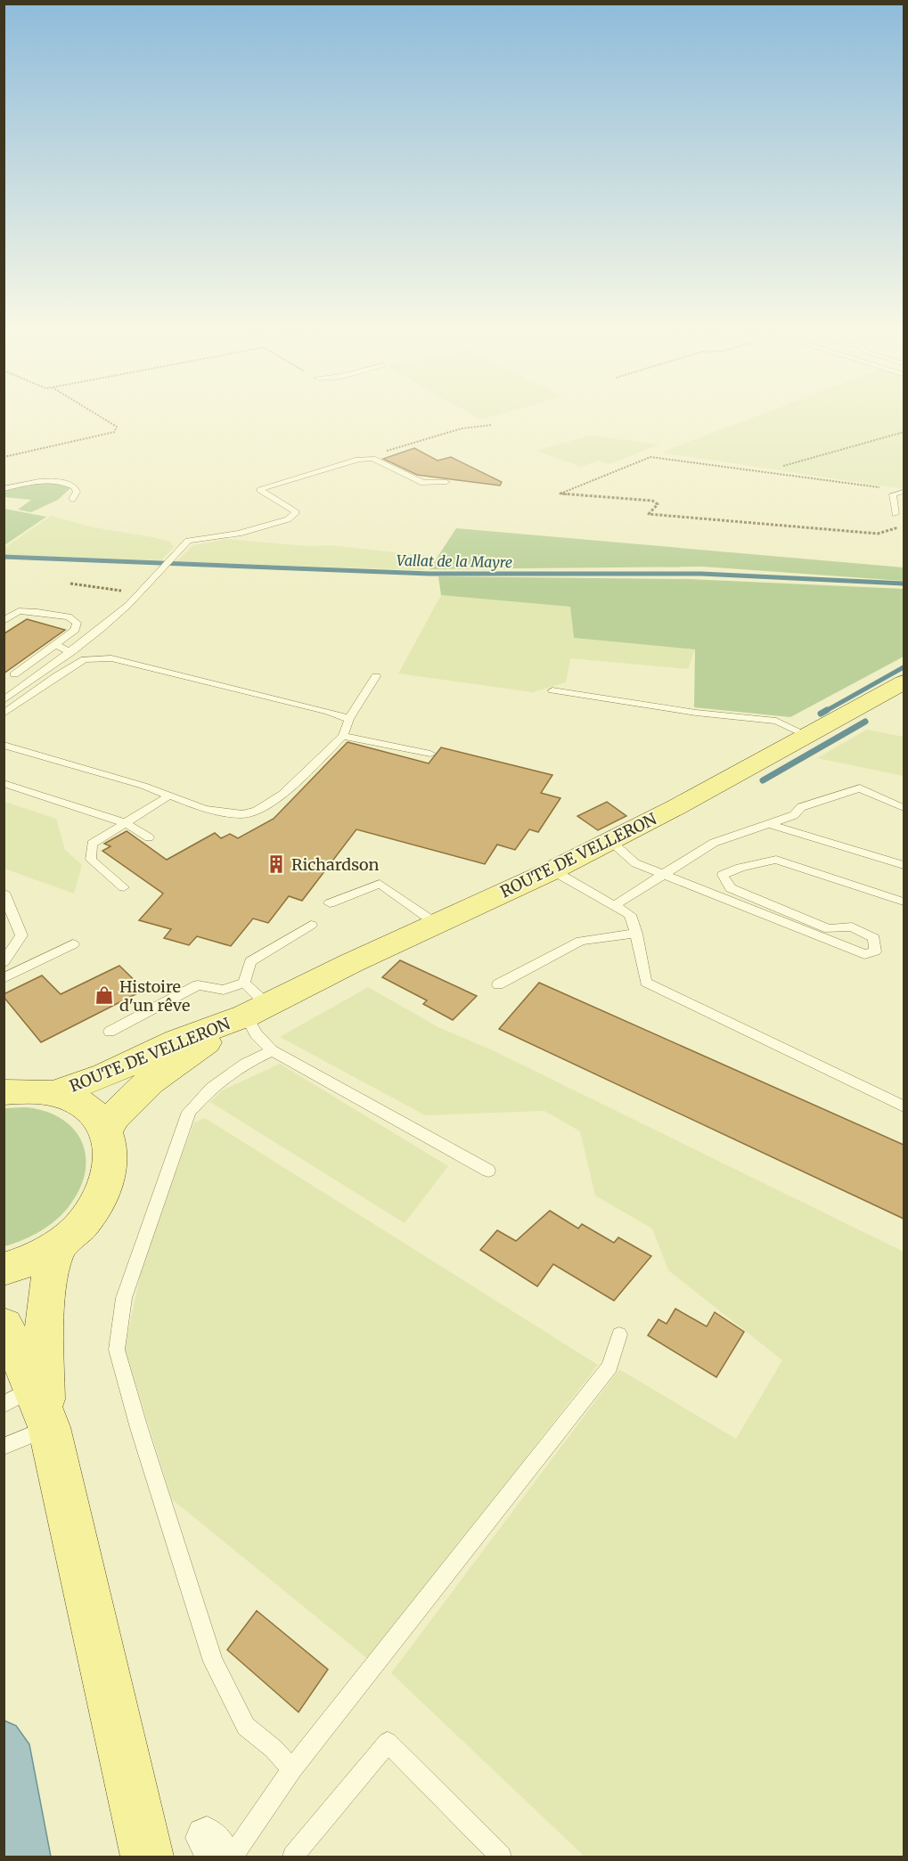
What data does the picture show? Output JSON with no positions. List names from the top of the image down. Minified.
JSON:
{"streets":{"main road":["ROUTE DE VELLERON"]},"water":["Vallat de la Mayre"],"places":{"building":["Richardson"],"shop":["Histoire d'un rêve"]}}
